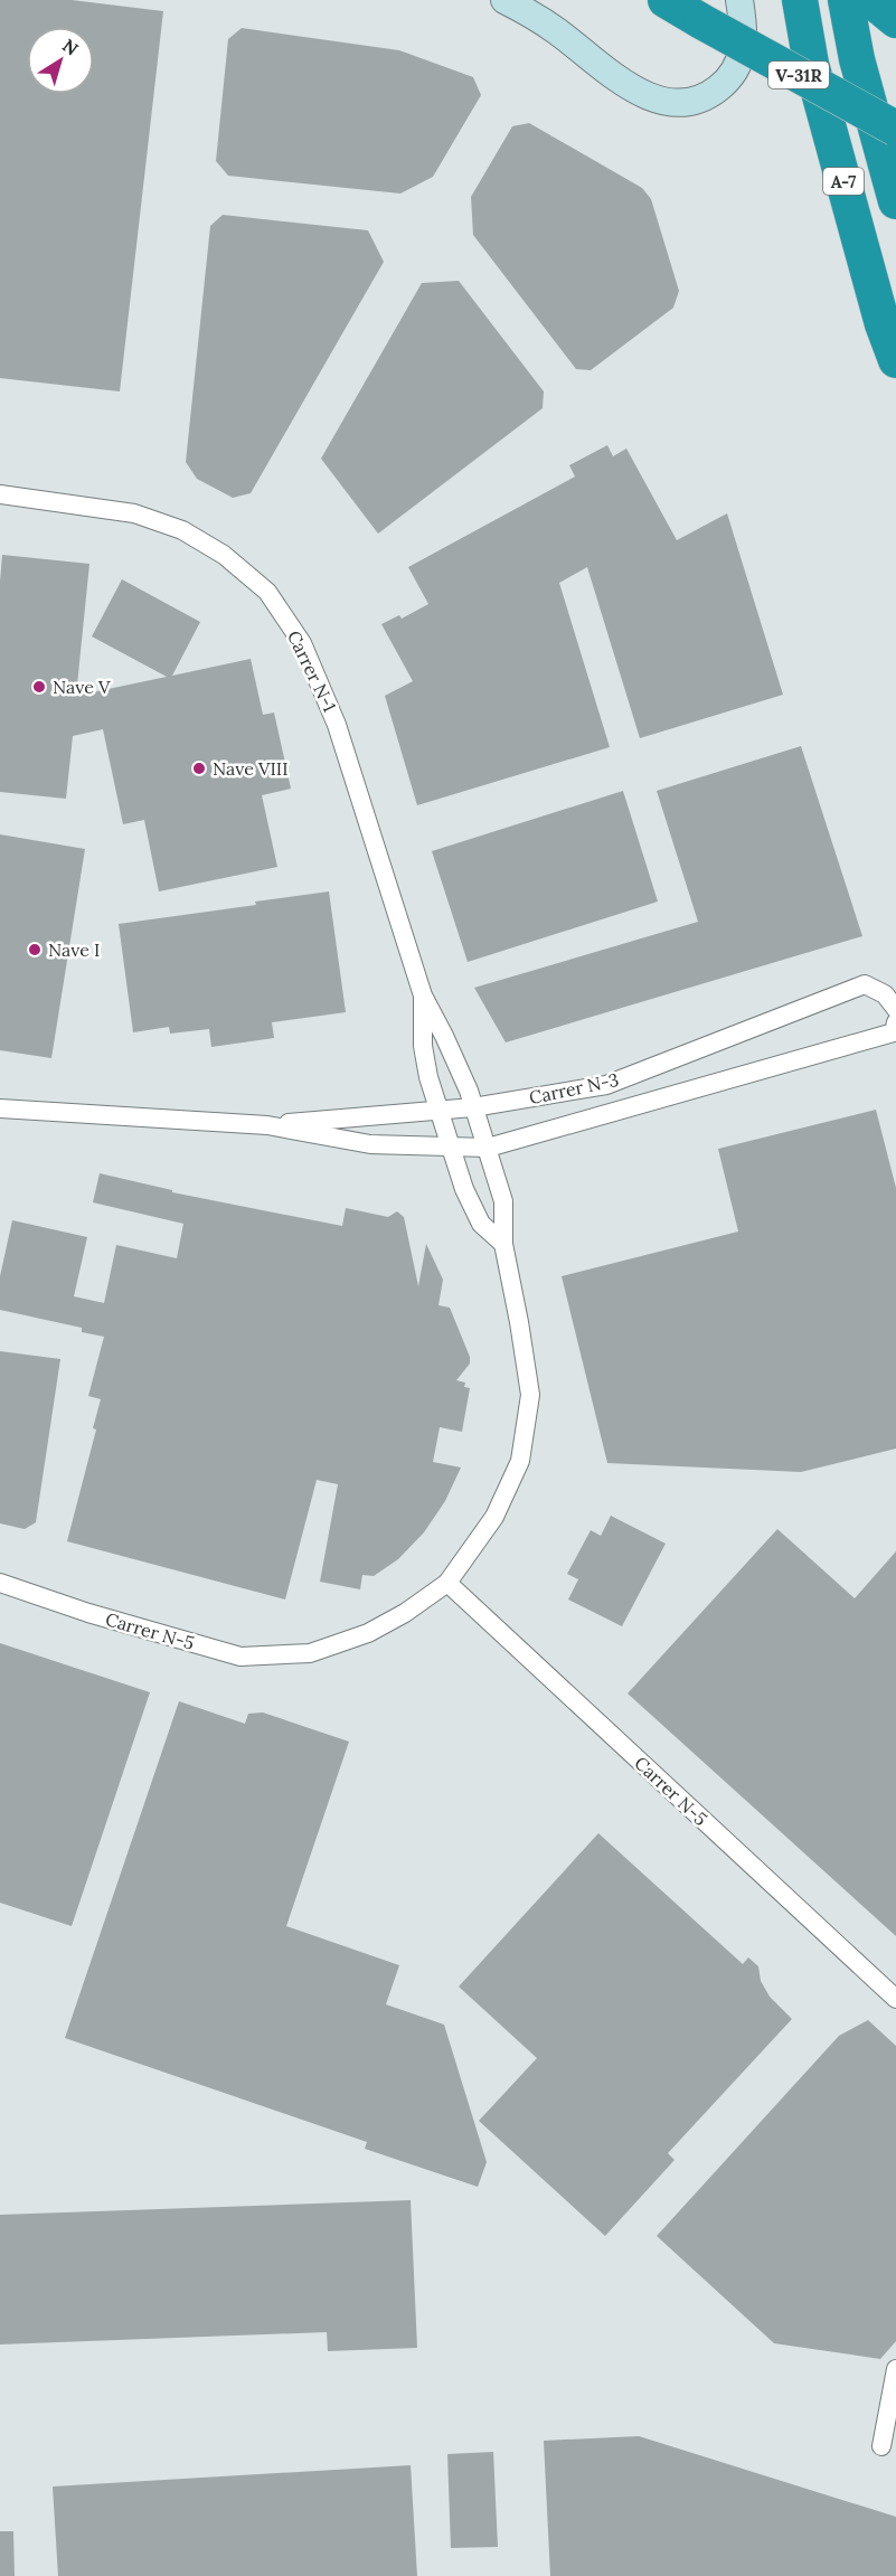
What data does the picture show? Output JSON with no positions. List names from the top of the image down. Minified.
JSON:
{"streets":{"highway":["V-31R","A-7"],"street":["Carrer N-1","Carrer N-3","Carrer N-5"]},"crossings":[["Carrer N-1","Carrer N-3"],["Carrer N-1","Carrer N-5"]],"places":["Nave V","Nave VIII","Nave I"],"north":"top right"}
